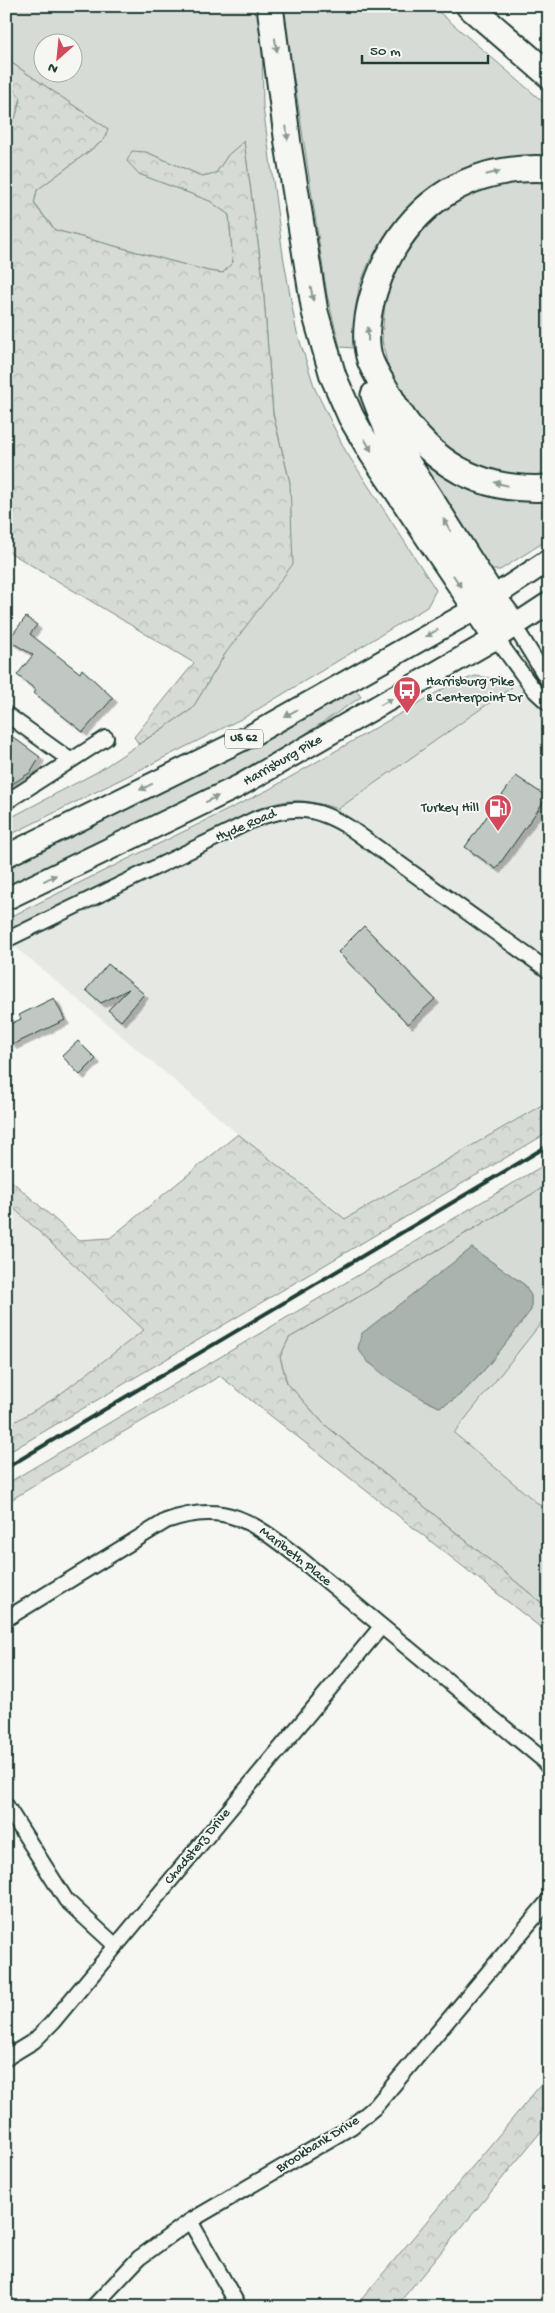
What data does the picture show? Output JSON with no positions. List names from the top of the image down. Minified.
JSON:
{"streets":{"main road":["US 62","Harrisburg Pike"],"street":["Hyde Road","Maribeth Place","Chadsterz Drive","Brookbank Drive"]},"crossings":[["Maribeth Place","Chadsterz Drive"]],"places":{"bus stop":["Harrisburg Pike & Centerpoint Dr"],"fuel station":["Turkey Hill"]},"scale_bar":"50 m","north":"bottom left"}
